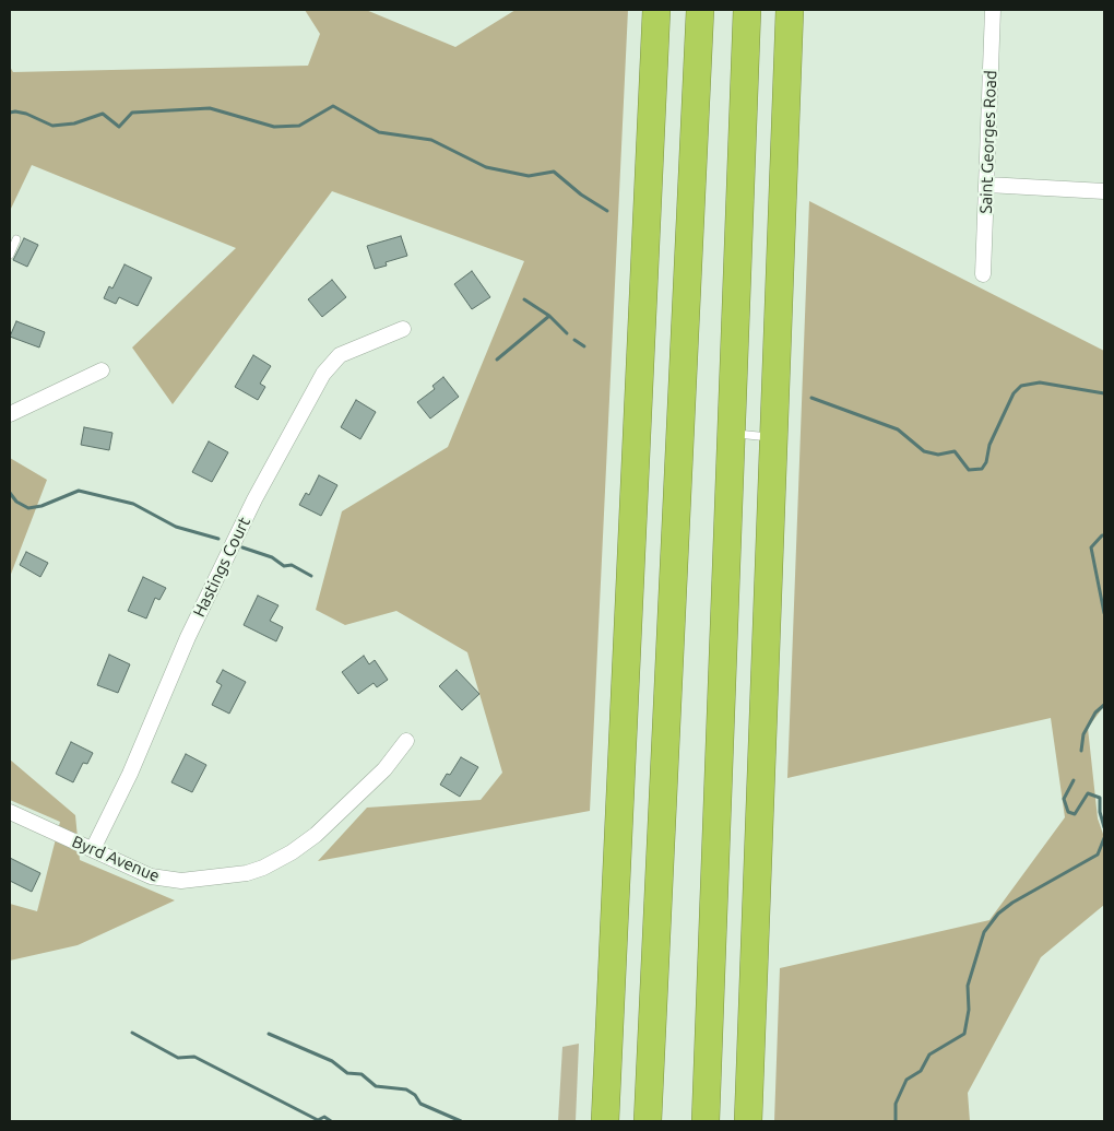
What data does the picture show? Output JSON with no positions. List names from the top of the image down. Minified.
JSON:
{"streets":{"street":["Saint Georges Road","Hastings Court","Byrd Avenue"]},"crossings":[["Hastings Court","Byrd Avenue"]]}
